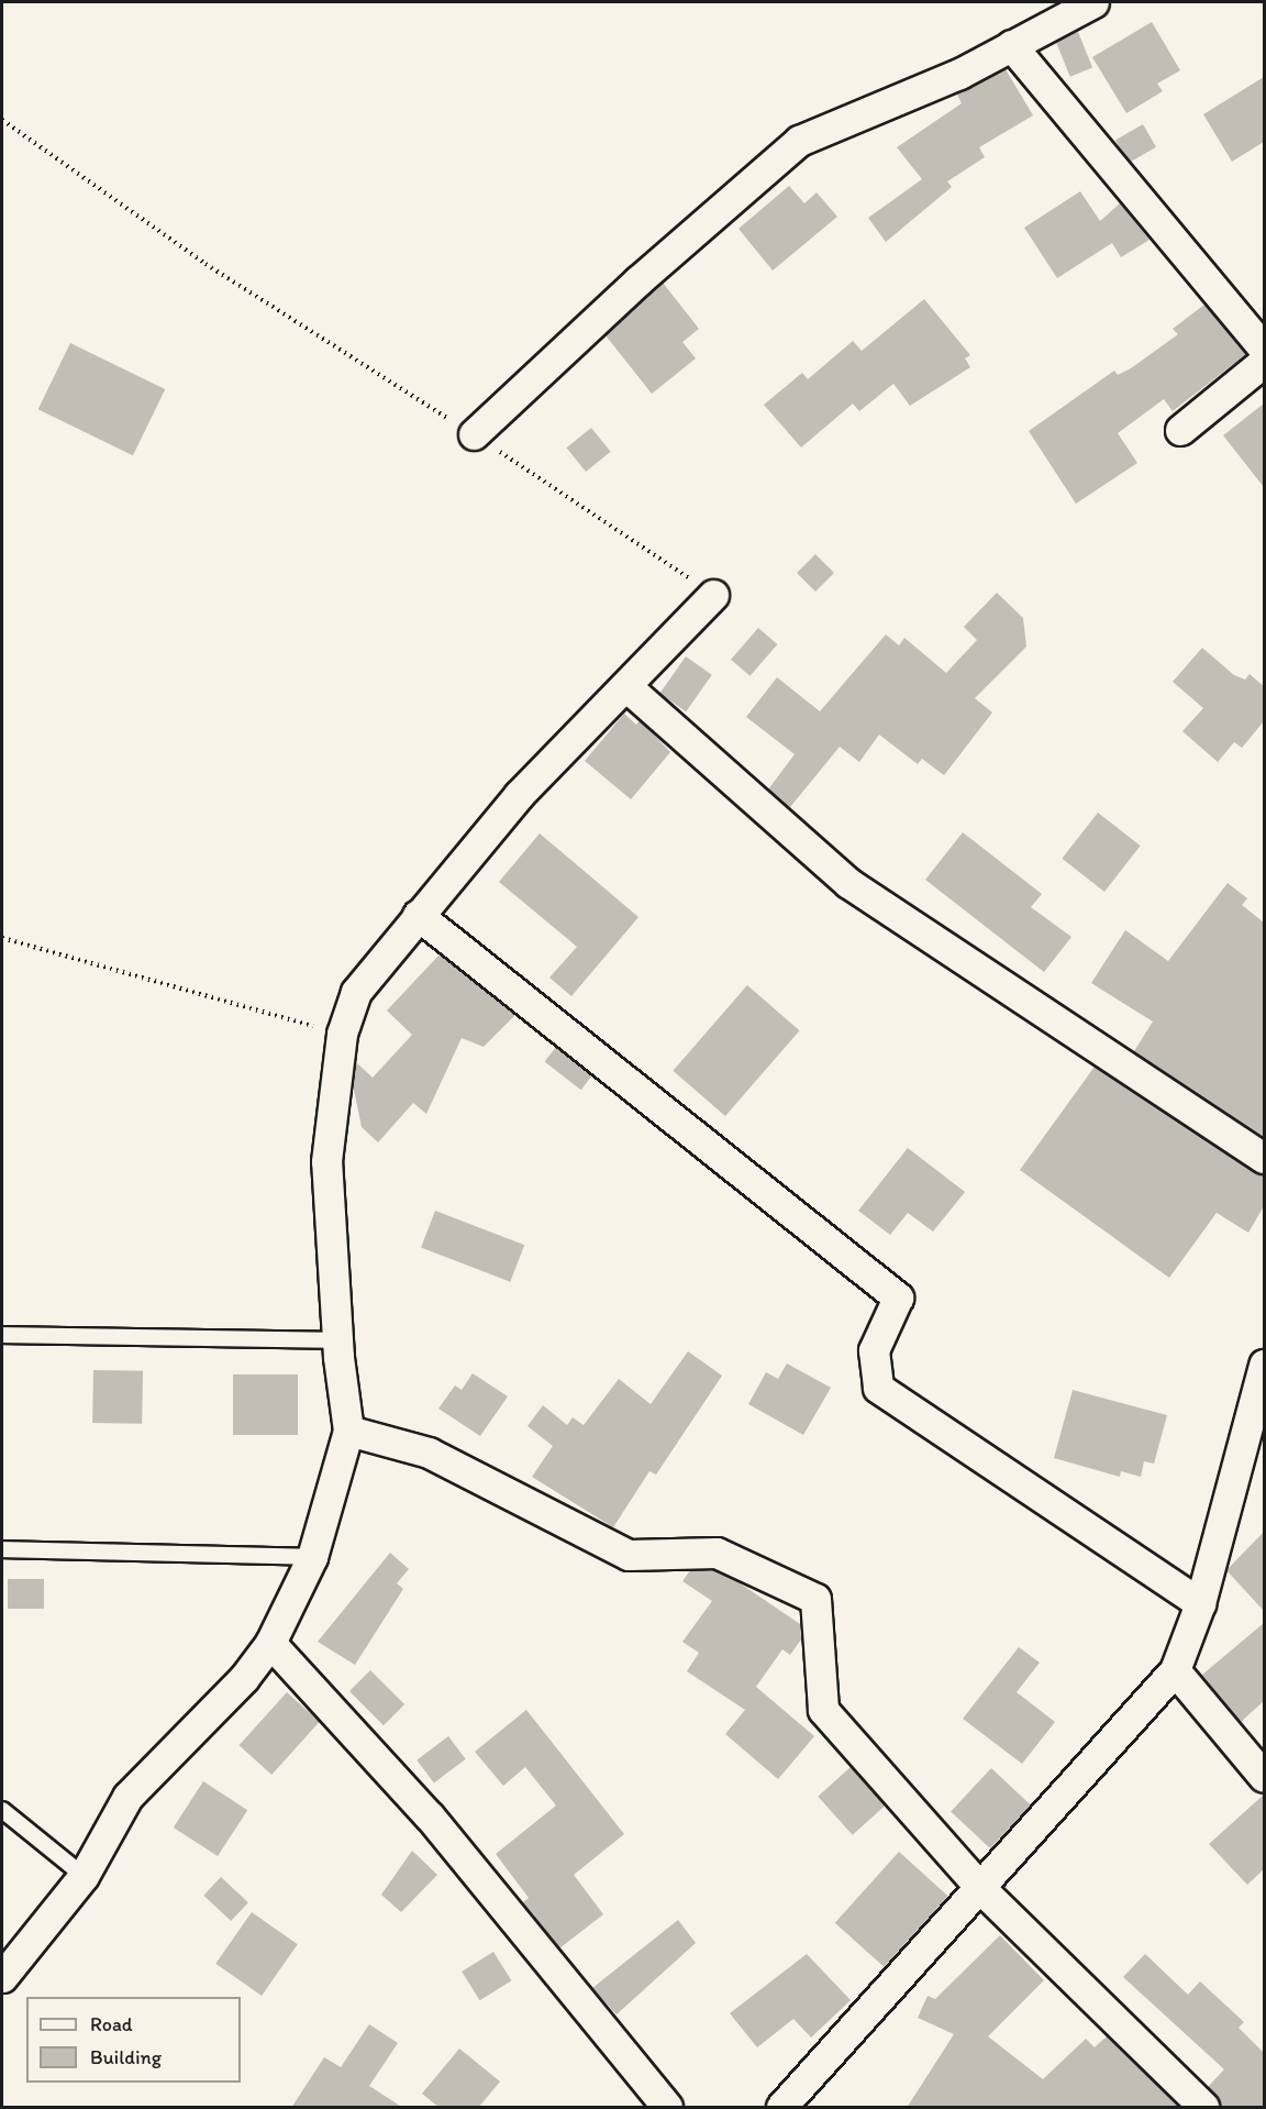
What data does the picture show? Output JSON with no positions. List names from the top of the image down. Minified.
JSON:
{"legend":["Road","Building"]}
